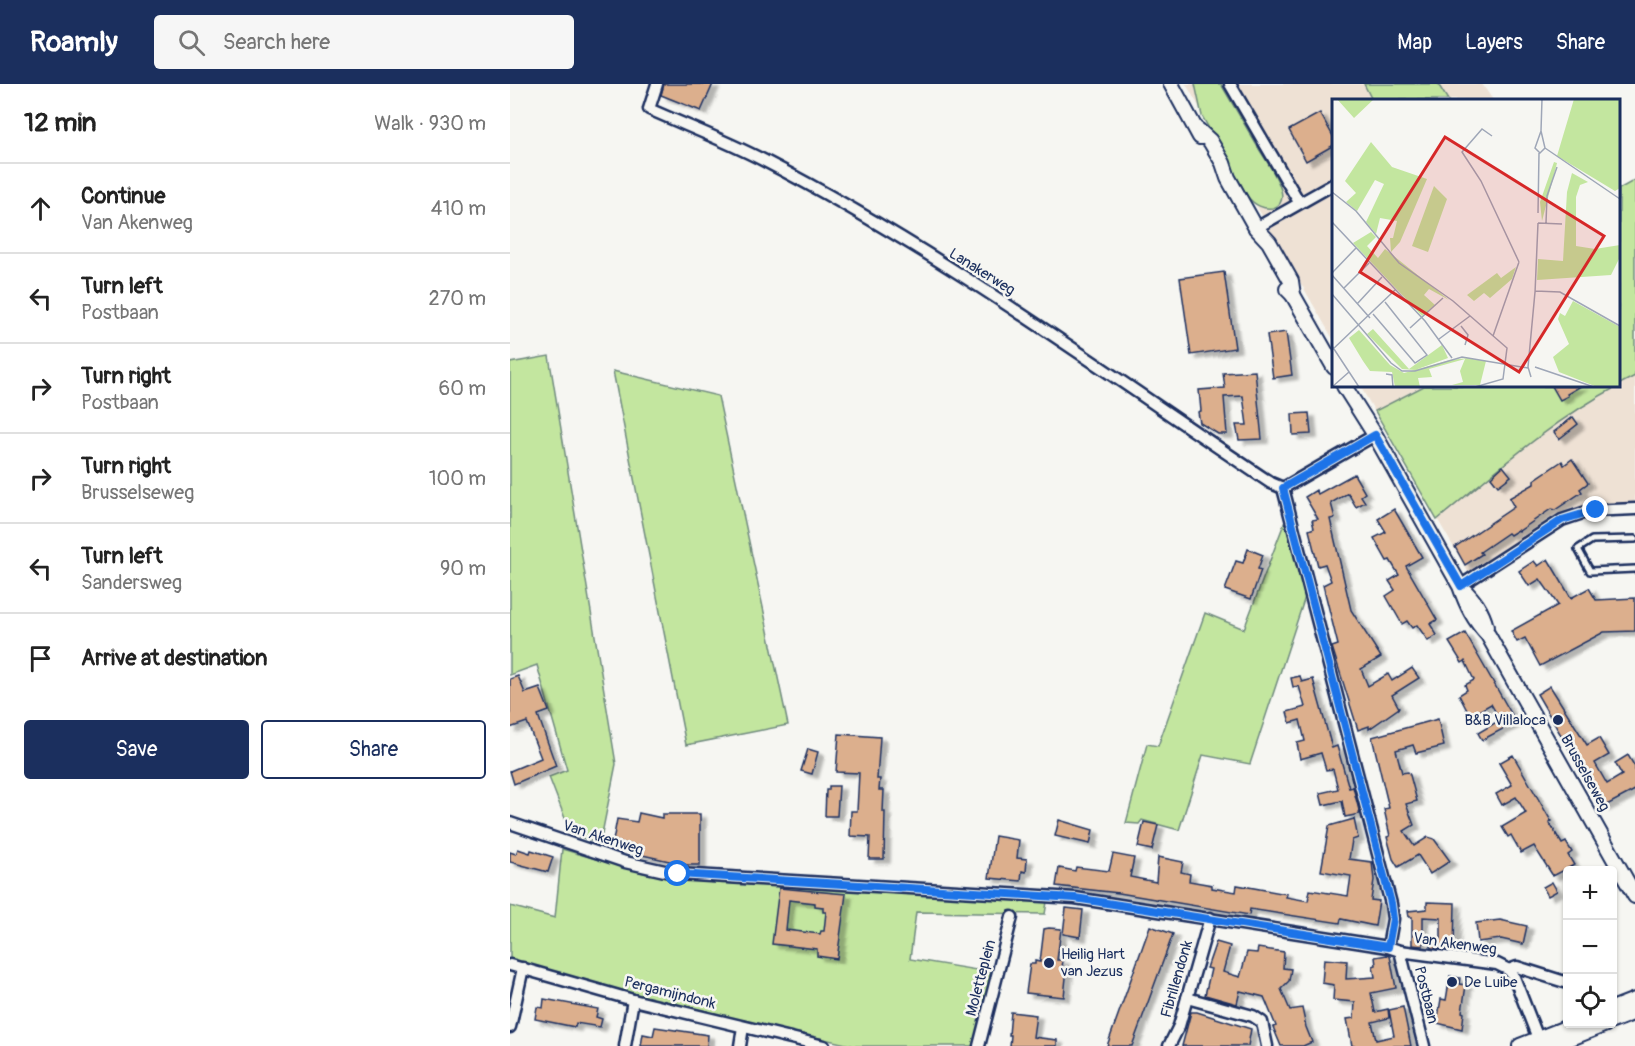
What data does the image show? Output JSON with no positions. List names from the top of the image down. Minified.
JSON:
{"streets":{"street":["Lanakerweg","Brusselseweg","Van Akenweg","Moletteplein","Fibrillendonk","Pergamijndonk","Postbaan"]},"crossings":[["Van Akenweg","Fibrillendonk"],["Van Akenweg","Postbaan"]],"places":["B&B Villaloca","Heilig Hart van Jezus","De Luibe"],"page":{"header":"Roamly","search":"Search here","nav":["Map","Layers","Share"],"heading":["12 min","Walk · 930 m"],"list":[["Continue","Van Akenweg","410 m"],["Turn left","Postbaan","270 m"],["Turn right","Postbaan","60 m"],["Turn right","Brusselseweg","100 m"],["Turn left","Sandersweg","90 m"],"Arrive at destination"],"buttons":["Save","Share"],"map_buttons":["+","−"]}}
